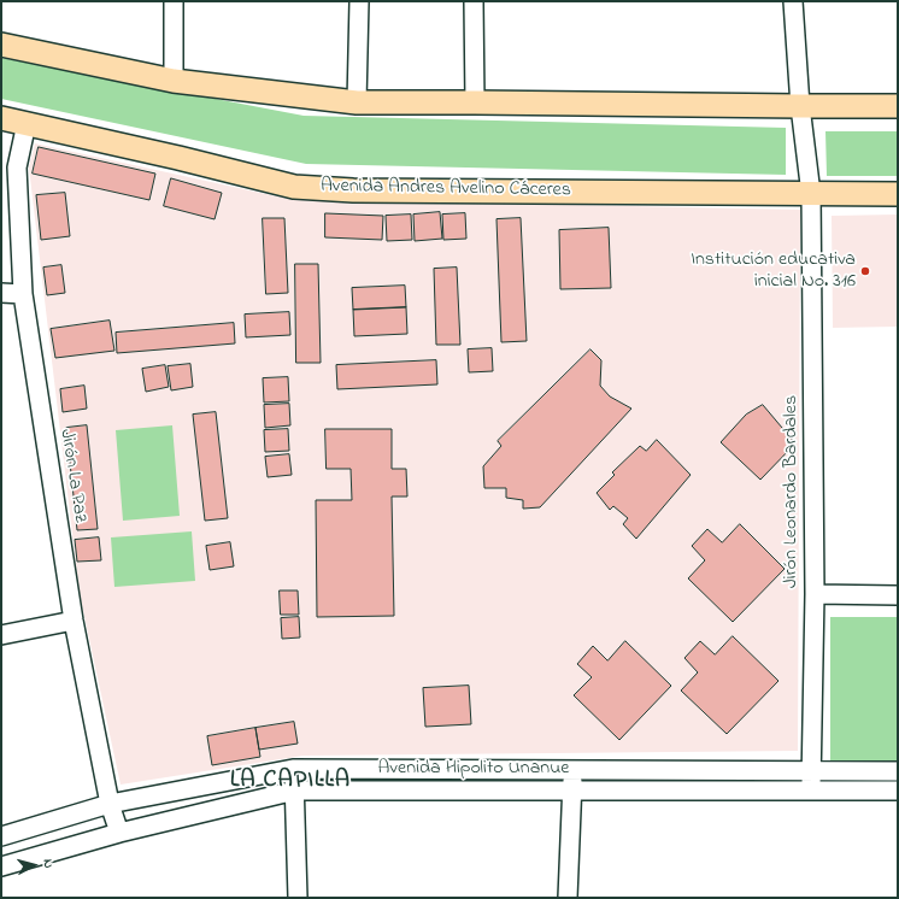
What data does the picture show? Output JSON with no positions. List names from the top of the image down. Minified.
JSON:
{"streets":{"main road":["Avenida Andres Avelino Cáceres"],"street":["Jirón La Paz","Jirón Leonardo Bardales","Avenida Hipolito Unanue"]},"crossings":[["Avenida Andres Avelino Cáceres","Jirón La Paz"],["Avenida Andres Avelino Cáceres","Jirón Leonardo Bardales"],["Jirón La Paz","Avenida Hipolito Unanue"],["Jirón Leonardo Bardales","Avenida Hipolito Unanue"]],"districts":["LA CAPILLA"],"places":["Institución educativa inicial No. 316"],"north":"right"}
